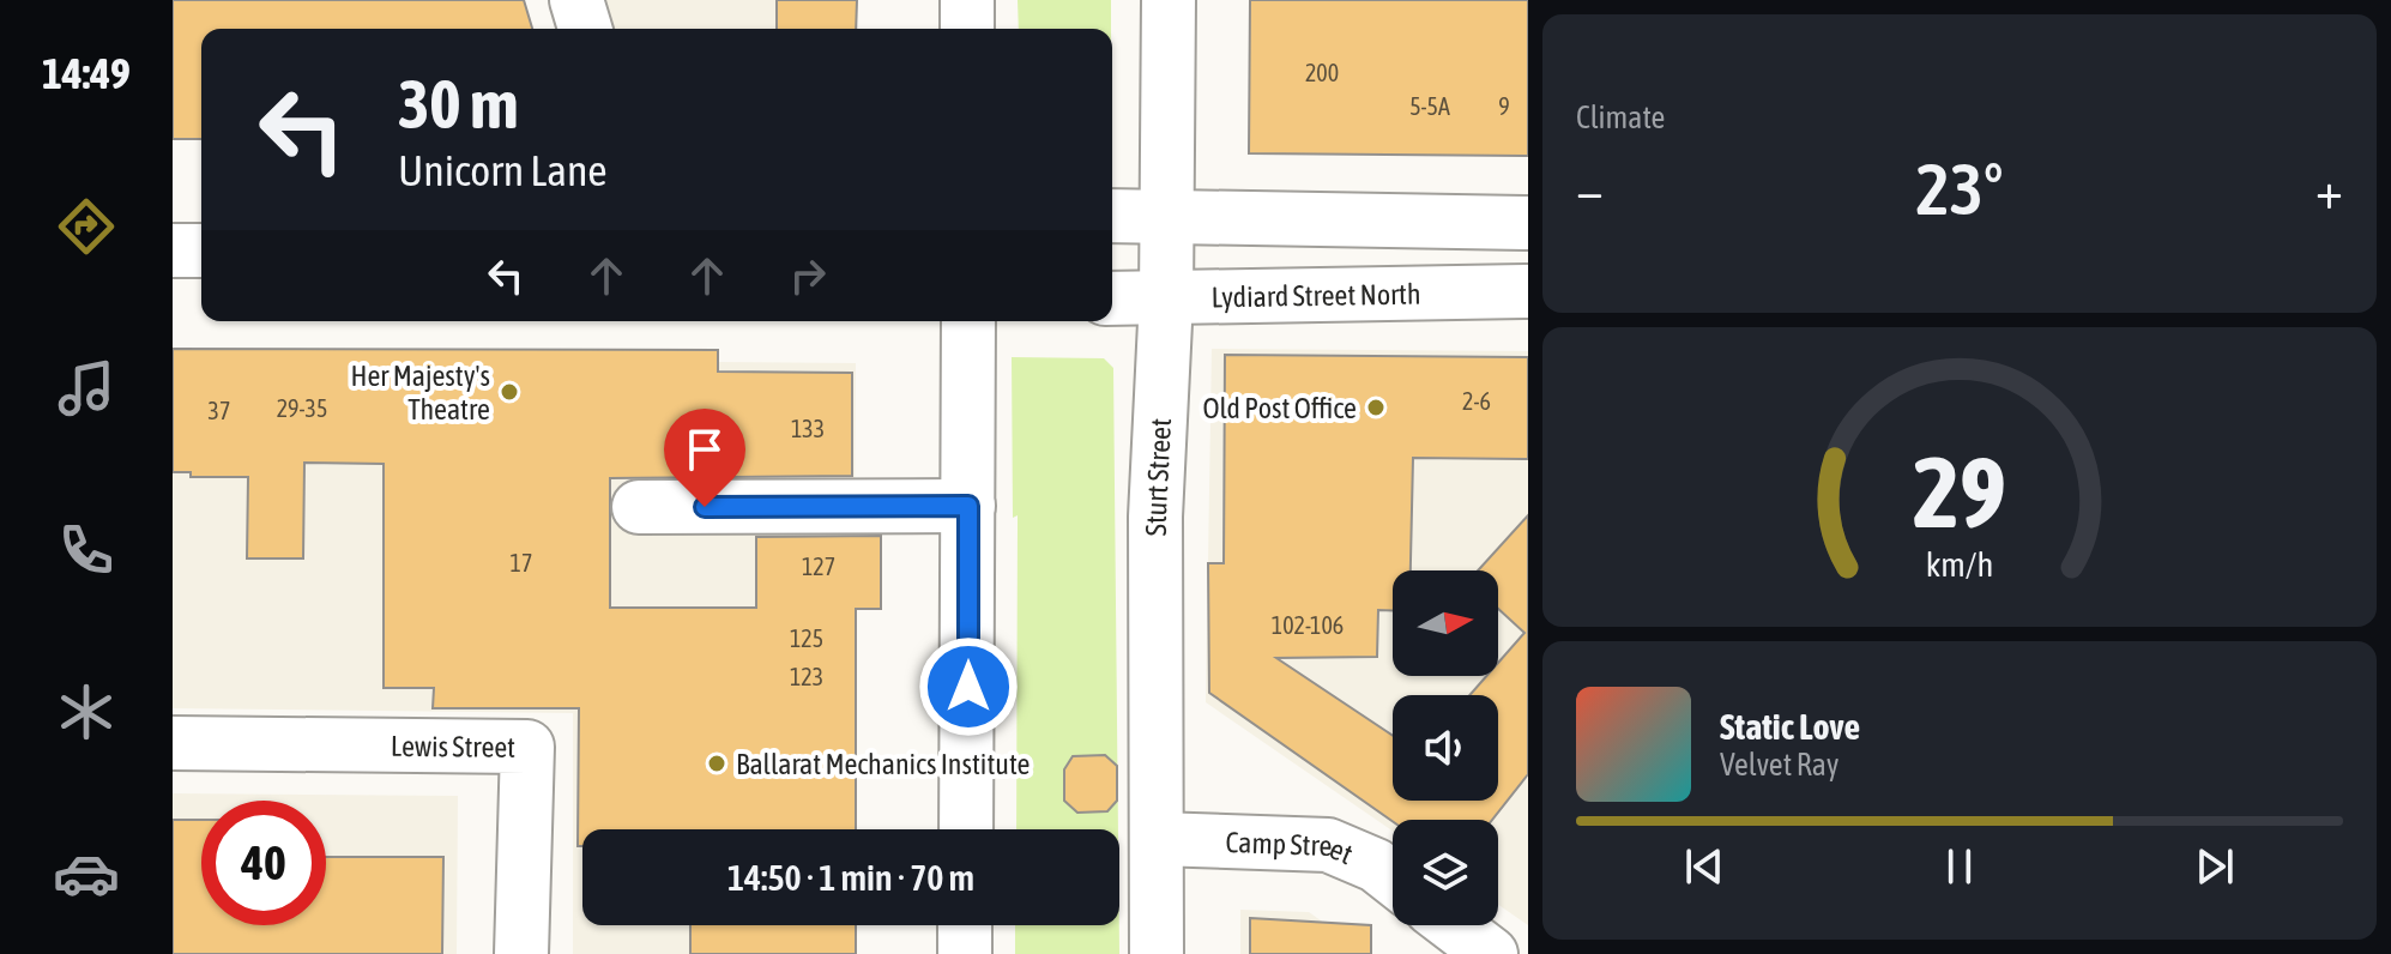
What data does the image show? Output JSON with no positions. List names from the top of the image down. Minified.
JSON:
{"streets":{"street":["Lydiard Street North","Sturt Street","Lewis Street","Camp Street"]},"crossings":[["Lydiard Street North","Sturt Street"],["Sturt Street","Camp Street"]],"places":["Her Majesty's Theatre","Old Post Office","Ballarat Mechanics Institute"],"house_numbers":["200","5-5A","9","2-6","29-35","37","133","17","127","102-106","125","123"],"north":"right","page":{"tabs":"14:49","tile":"Climate","turn":["30 m","Unicorn Lane"],"heat":["−","23°","+"],"song":["Static Love","Velvet Ray"],"limit":"40","trip":"14:50 · 1 min · 70 m","gauge":["29","km/h"]}}
